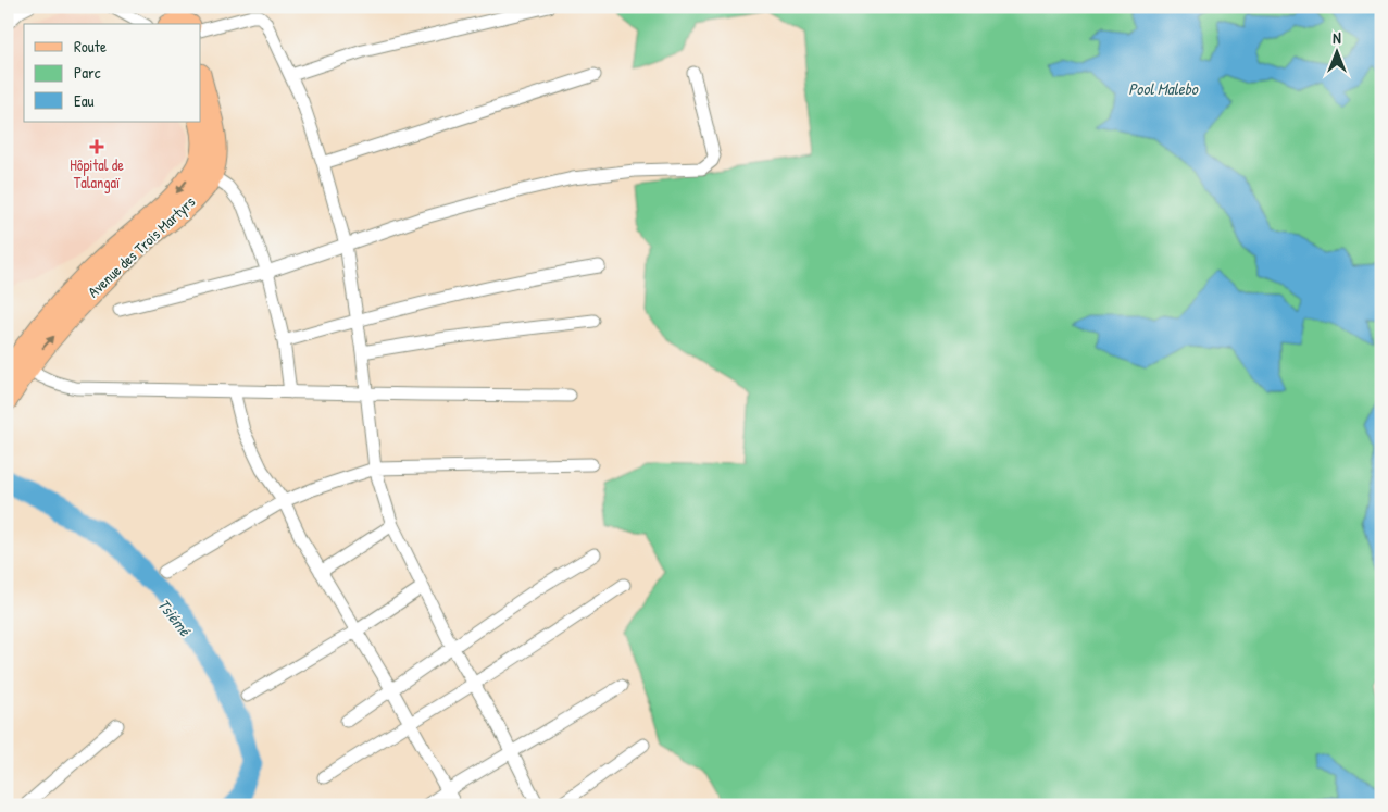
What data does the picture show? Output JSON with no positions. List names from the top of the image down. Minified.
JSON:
{"streets":{"main road":["Avenue des Trois Martyrs"]},"water":["Pool Malebo","Tsiémé"],"places":{"health":["Hôpital de Talangaï"]},"legend":["Route","Parc","Eau"],"north":"top"}
